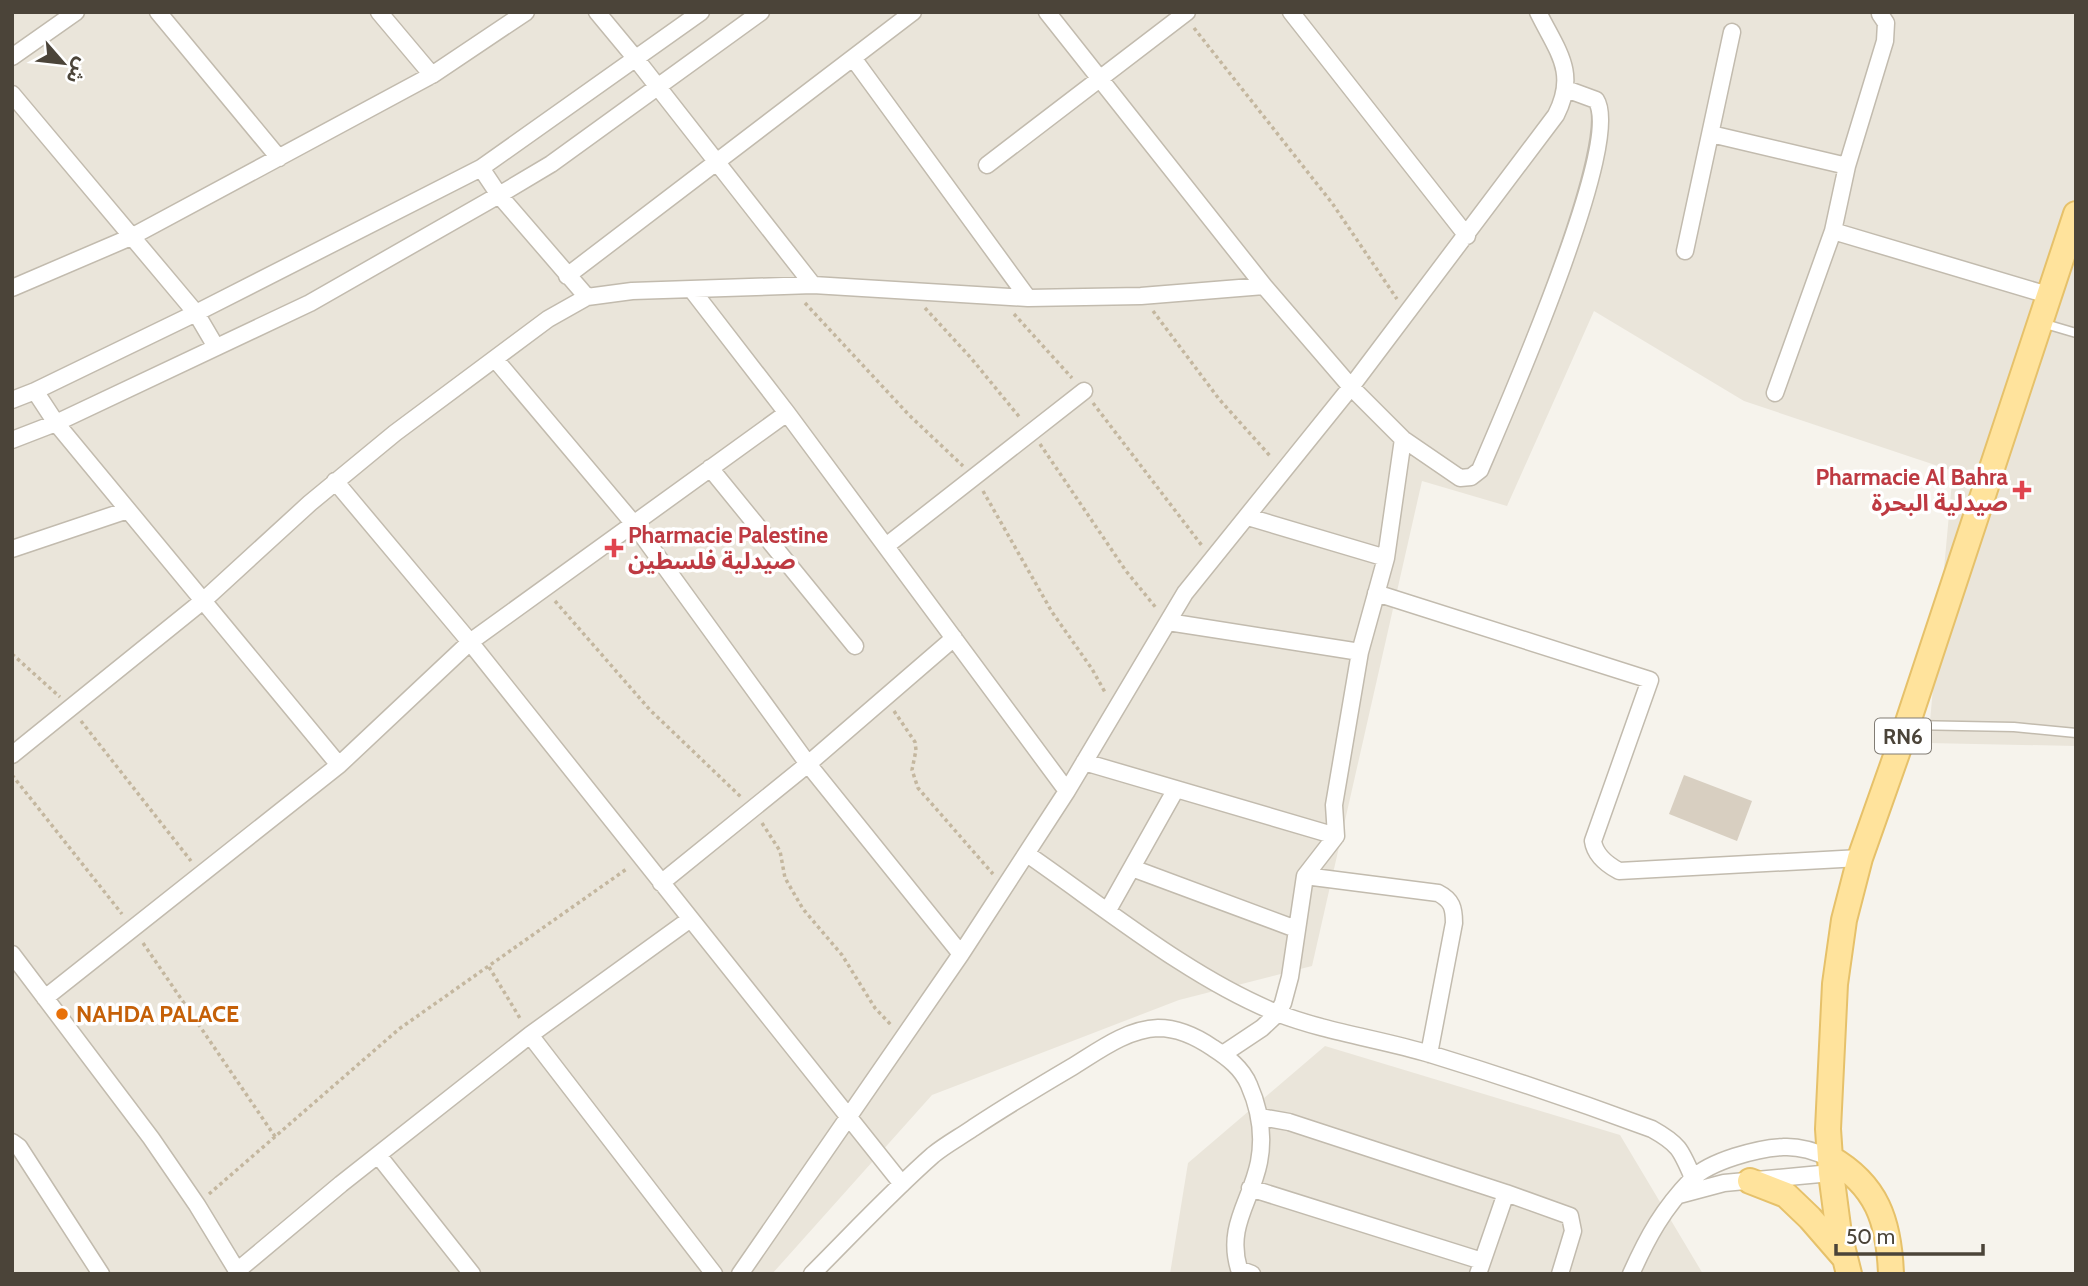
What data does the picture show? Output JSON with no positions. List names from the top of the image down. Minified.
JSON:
{"streets":{"main road":["RN6"]},"places":{"health":["Pharmacie Al Bahra صيدلية البحرة","Pharmacie Palestine صيدلية فلسطين"],"other":["NAHDA PALACE"]},"scale_bar":"50 m","north":"bottom right"}
